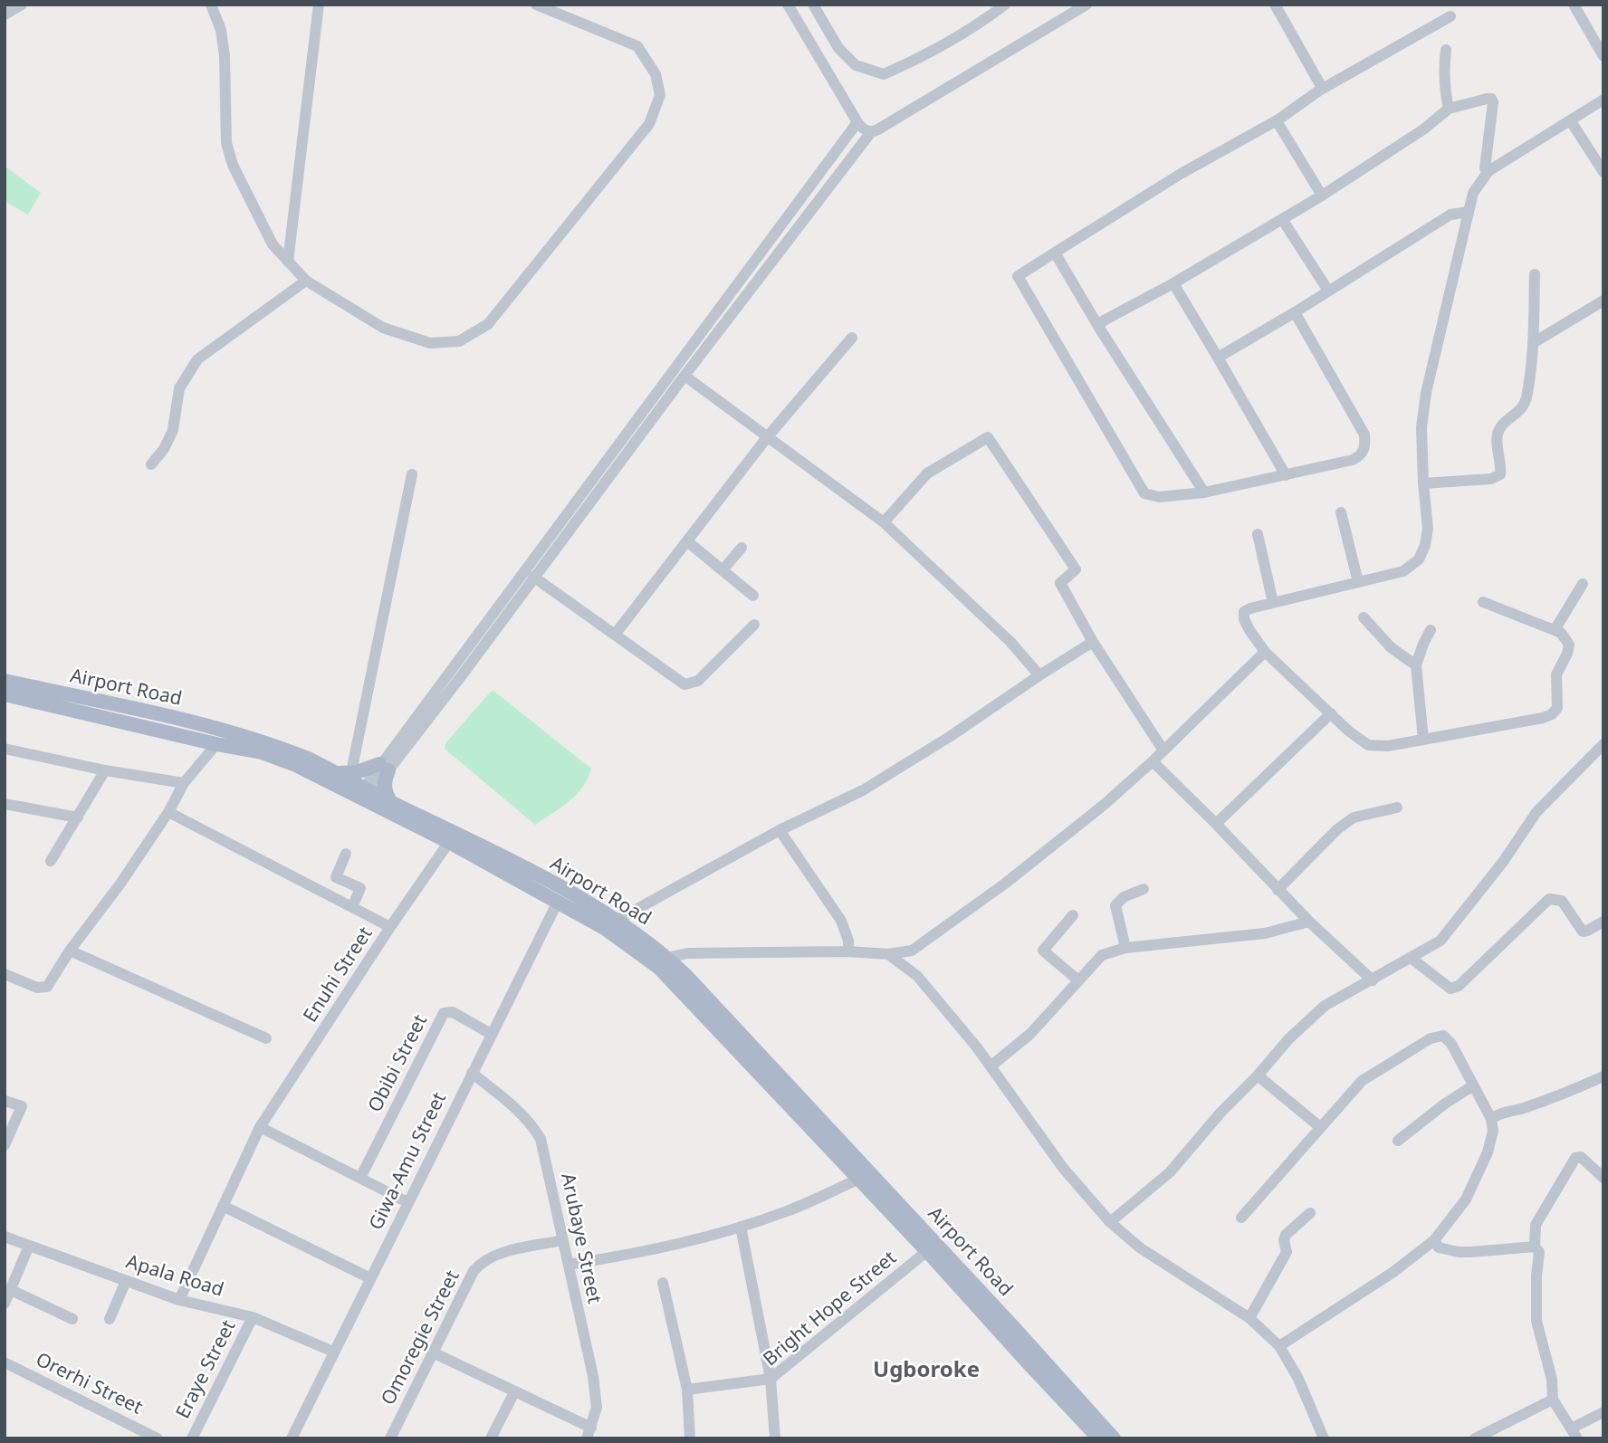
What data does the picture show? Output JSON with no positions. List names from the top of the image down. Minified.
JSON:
{"streets":{"main road":["Airport Road"],"street":["Enuhi Street","Obibi Street","Giwa-Amu Street","Arubaye Street","Apala Road","Bright Hope Street","Omoregie Street","Eraye Street","Orerhi Street"]},"crossings":[["Airport Road","Enuhi Street"],["Airport Road","Giwa-Amu Street"],["Airport Road","Bright Hope Street"],["Enuhi Street","Apala Road"],["Obibi Street","Giwa-Amu Street"],["Giwa-Amu Street","Arubaye Street"],["Giwa-Amu Street","Apala Road"],["Arubaye Street","Omoregie Street"],["Apala Road","Eraye Street"]],"districts":["Ugboroke"]}
